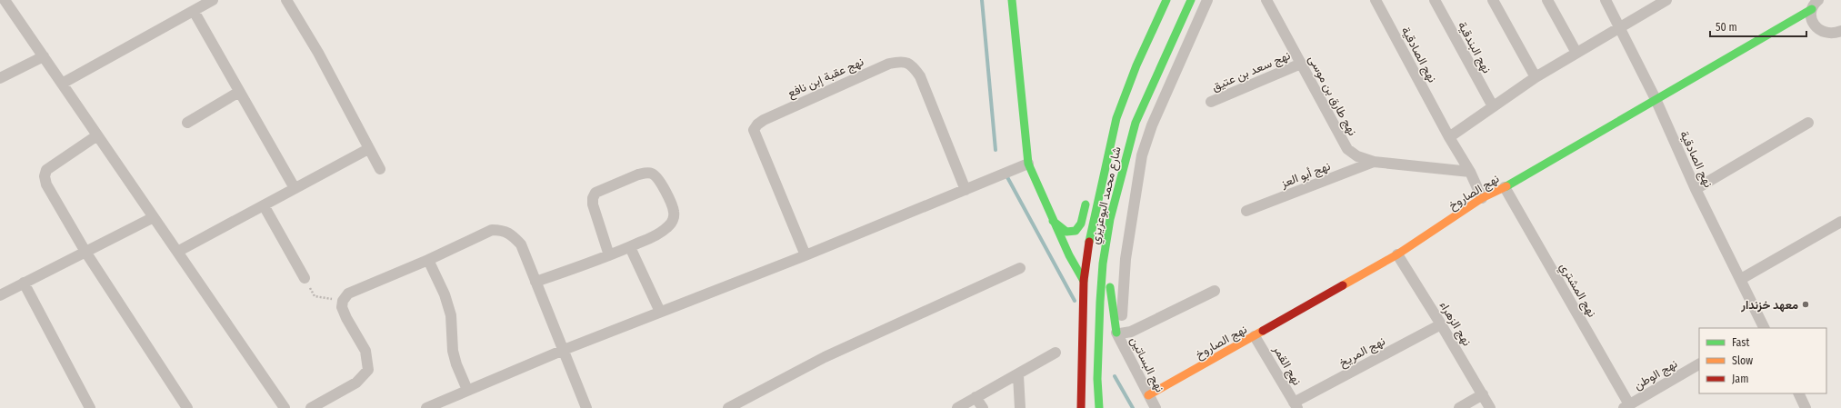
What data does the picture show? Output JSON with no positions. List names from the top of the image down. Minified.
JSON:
{"streets":{"main road":["نهج الصاروخ","شارع محمد البوعزيزي"],"street":["نهج البندقية","نهج الصادقية","نهج سعد بن عتيق","نهج عقبة إبن نافع","نهج طارق بن موسى","نهج أبو العز","نهج المشتري","نهج الزهراء","نهج المريخ","نهج البساتين","نهج القمر","نهج الوطن"]},"crossings":[["نهج الصادقية","نهج طارق بن موسى"],["نهج الصادقية","نهج الصاروخ"],["نهج سعد بن عتيق","نهج طارق بن موسى"],["نهج طارق بن موسى","نهج أبو العز"],["نهج الصاروخ","نهج المشتري"],["نهج الصاروخ","نهج الزهراء"],["نهج الصاروخ","نهج البساتين"],["نهج الصاروخ","نهج القمر"],["نهج المشتري","نهج الوطن"],["نهج الزهراء","نهج المريخ"],["نهج المريخ","نهج القمر"]],"places":["معهد خزندار"],"legend":["Fast","Slow","Jam"],"scale_bar":"50 m"}
